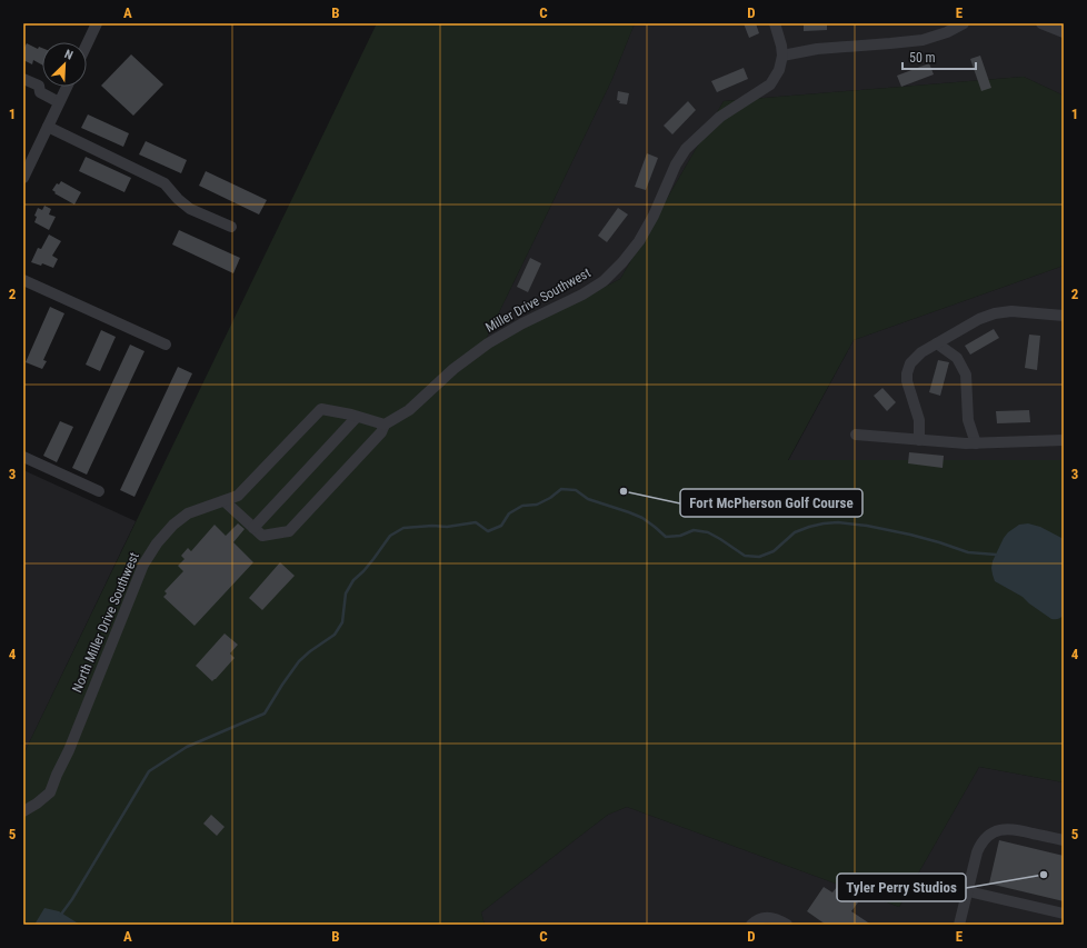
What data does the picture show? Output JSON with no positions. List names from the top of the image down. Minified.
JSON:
{"streets":{"street":["Miller Drive Southwest","North Miller Drive Southwest"]},"crossings":[["Miller Drive Southwest","North Miller Drive Southwest"]],"places":["Fort McPherson Golf Course","Tyler Perry Studios"],"scale_bar":"50 m","north":"top right","grid":{"columns":["A","B","C","D","E"],"rows":["1","2","3","4","5"]}}
